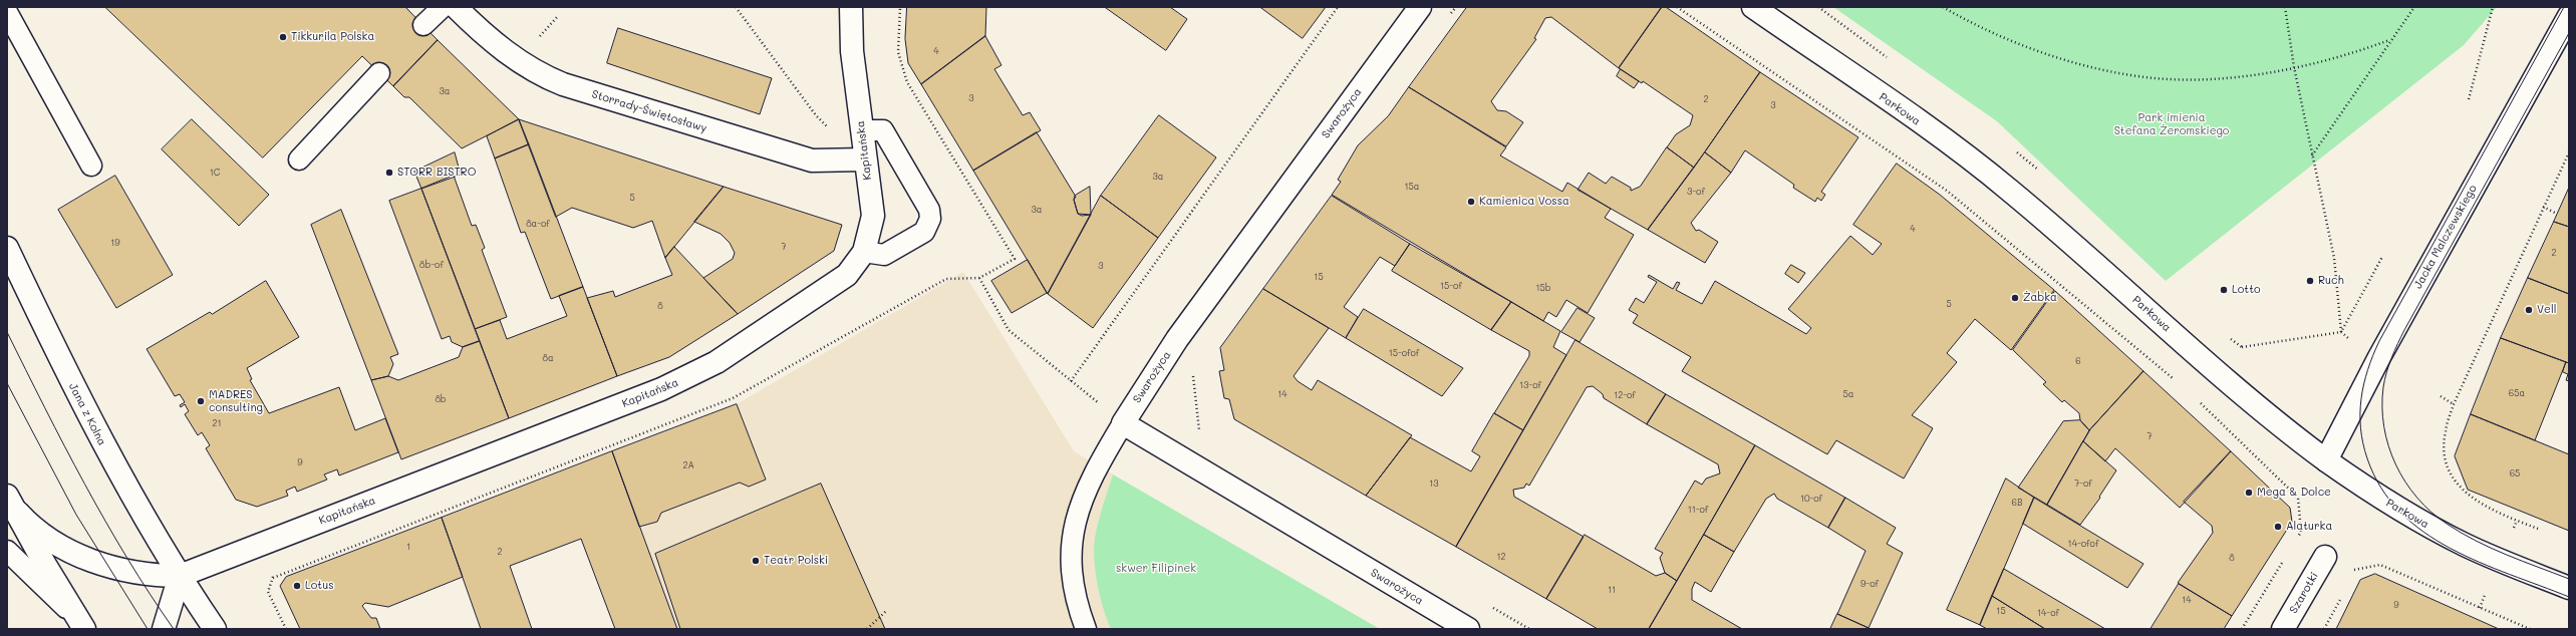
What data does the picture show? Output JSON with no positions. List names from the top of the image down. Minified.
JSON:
{"streets":{"street":["Parkowa","Storrady-Świętosławy","Swarożyca","Kapitańska","Jacka Malczewskiego","Jana z Kolna","Szarotki"]},"crossings":[["Parkowa","Jacka Malczewskiego"],["Storrady-Świętosławy","Kapitańska"],["Kapitańska","Jana z Kolna"]],"parks":["Park imienia Stefana Żeromskiego","skwer Filipinek"],"places":["Tikkurila Polska","STORR BISTRO","Kamienica Vossa","Ruch","Lotto","Żabka","Vell","MADRES consulting","Mega & Dolce","Alaturka","Teatr Polski","Lotus"],"house_numbers":["4","3a","3","2","3","1C","3a","15a","3-of","5","3a","8a-of","4","19","7","2","8b-of","3","15","15-of","15b","5","8","15-ofof","8a","6","13-of","65a","14","5a","12-of","8b","21","7","9","2A","65","13","7-of","10-of","6B","11-of","14-ofof","1","2","12","8","9-of","11","14","9","15","14-of"]}
